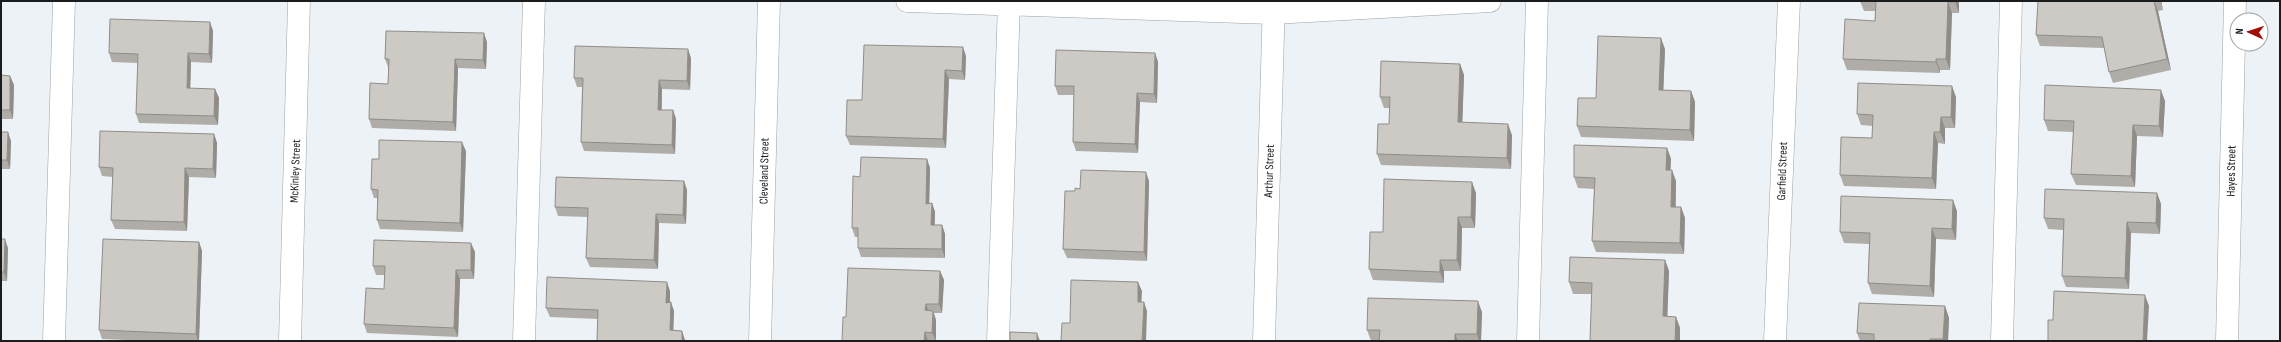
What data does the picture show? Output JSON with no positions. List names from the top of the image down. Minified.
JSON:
{"streets":{"street":["McKinley Street","Cleveland Street","Arthur Street","Garfield Street","Hayes Street"]},"north":"left"}
